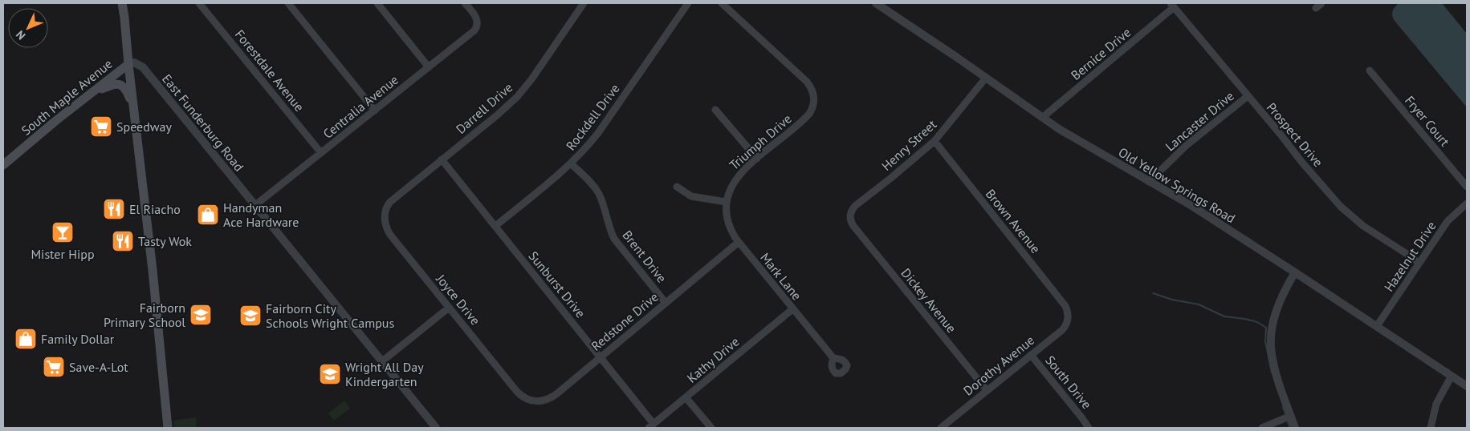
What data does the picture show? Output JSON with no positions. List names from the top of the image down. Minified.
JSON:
{"streets":{"main road":["South Maple Avenue"],"street":["Bernice Drive","Forestdale Avenue","Centralia Avenue","Darrell Drive","Rockdell Drive","Lancaster Drive","Fryer Court","East Funderburg Road","Prospect Drive","Triumph Drive","Henry Street","Old Yellow Springs Road","Brown Avenue","Brent Drive","Hazelnut Drive","Mark Lane","Sunburst Drive","Joyce Drive","Dickey Avenue","Redstone Drive","Kathy Drive","Dorothy Avenue","South Drive"]},"crossings":[["Bernice Drive","Prospect Drive"],["Bernice Drive","Old Yellow Springs Road"],["Forestdale Avenue","Centralia Avenue"],["South Maple Avenue","East Funderburg Road"],["Centralia Avenue","East Funderburg Road"],["Darrell Drive","Sunburst Drive"],["Darrell Drive","Joyce Drive"],["Rockdell Drive","Brent Drive"],["Rockdell Drive","Sunburst Drive"],["Lancaster Drive","Prospect Drive"],["Lancaster Drive","Old Yellow Springs Road"],["Prospect Drive","Hazelnut Drive"],["Triumph Drive","Mark Lane"],["Henry Street","Old Yellow Springs Road"],["Henry Street","Brown Avenue"],["Henry Street","Dickey Avenue"],["Old Yellow Springs Road","Hazelnut Drive"],["Brown Avenue","Dorothy Avenue"],["Brent Drive","Redstone Drive"],["Mark Lane","Redstone Drive"],["Mark Lane","Kathy Drive"],["Sunburst Drive","Redstone Drive"],["Sunburst Drive","Kathy Drive"],["Joyce Drive","Redstone Drive"],["Dickey Avenue","Dorothy Avenue"],["Dorothy Avenue","South Drive"]],"places":{"supermarket":["Speedway","Save-A-Lot"],"restaurant":["El Riacho","Tasty Wok"],"shop":["Handyman Ace Hardware","Family Dollar"],"bar":["Mister Hipp"],"school or university":["Fairborn Primary School","Fairborn City Schools Wright Campus","Wright All Day Kindergarten"]},"north":"bottom left"}
